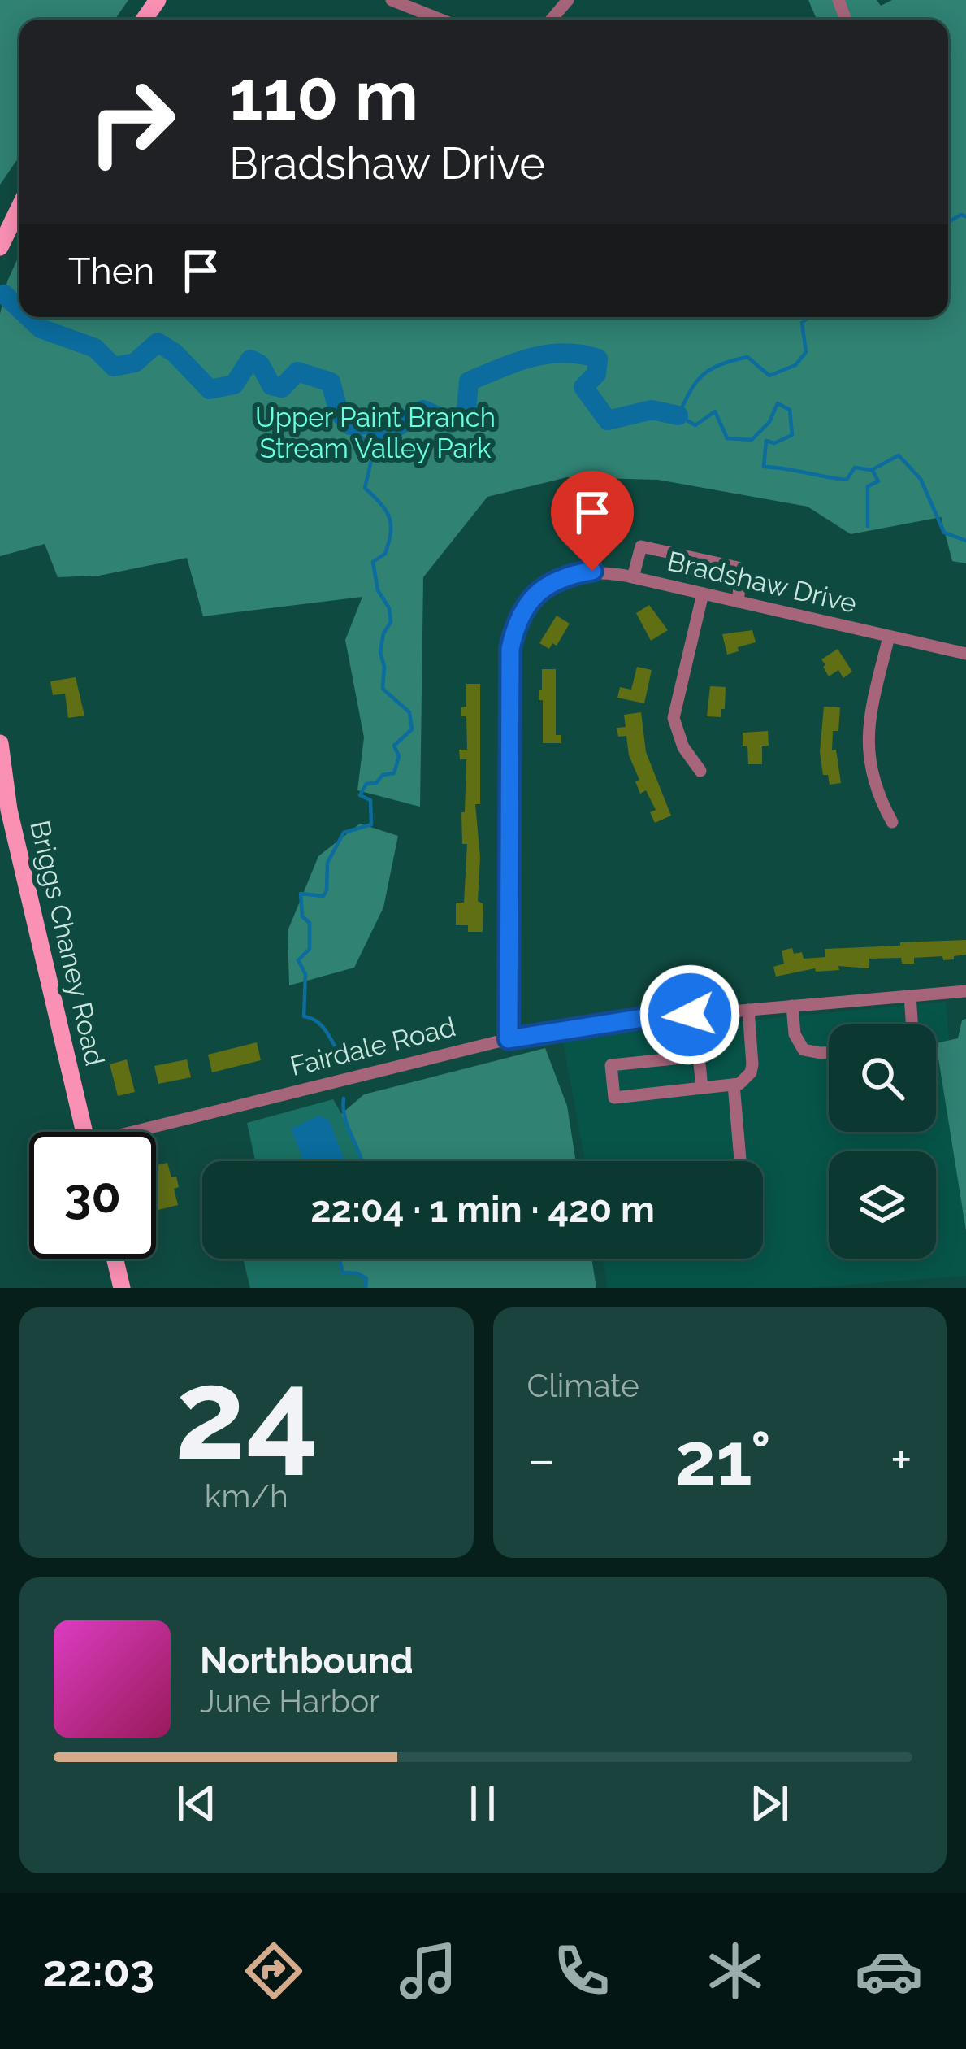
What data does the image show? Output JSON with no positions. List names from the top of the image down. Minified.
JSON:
{"streets":{"main road":["Briggs Chaney Road"],"street":["Bradshaw Drive","Fairdale Road"]},"crossings":[["Bradshaw Drive","Fairdale Road"]],"parks":["Upper Paint Branch Stream Valley Park"],"page":{"turn":["110 m","Bradshaw Drive"],"then":"Then","limit":"30","trip":"22:04 · 1 min · 420 m","tile":[["24","km/h"],"Climate"],"heat":["−","21°","+"],"song":["Northbound","June Harbor"],"tabs":"22:03"}}
